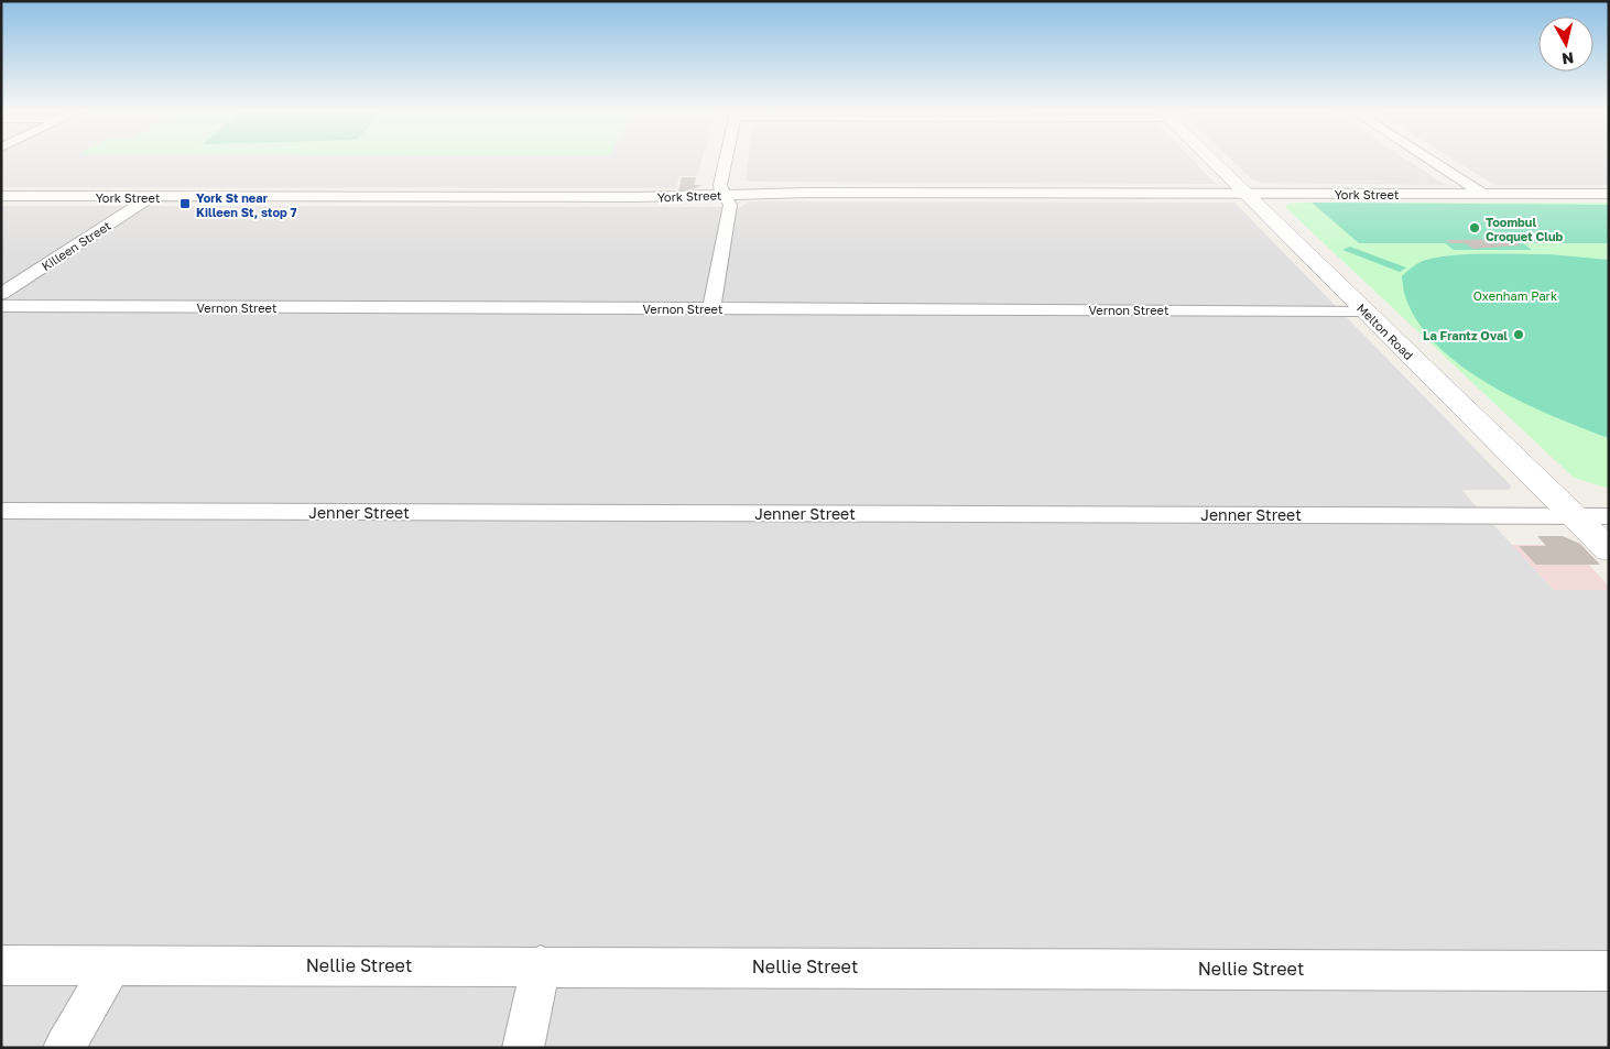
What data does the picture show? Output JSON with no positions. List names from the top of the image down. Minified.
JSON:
{"streets":{"street":["York Street","Killeen Street","Vernon Street","Melton Road","Jenner Street","Nellie Street"]},"crossings":[["York Street","Killeen Street"],["York Street","Melton Road"],["Vernon Street","Melton Road"],["Melton Road","Jenner Street"]],"parks":["Oxenham Park"],"places":{"transit":["York St near Killeen St, stop 7"],"other":["Toombul Croquet Club","La Frantz Oval"]},"north":"bottom"}
